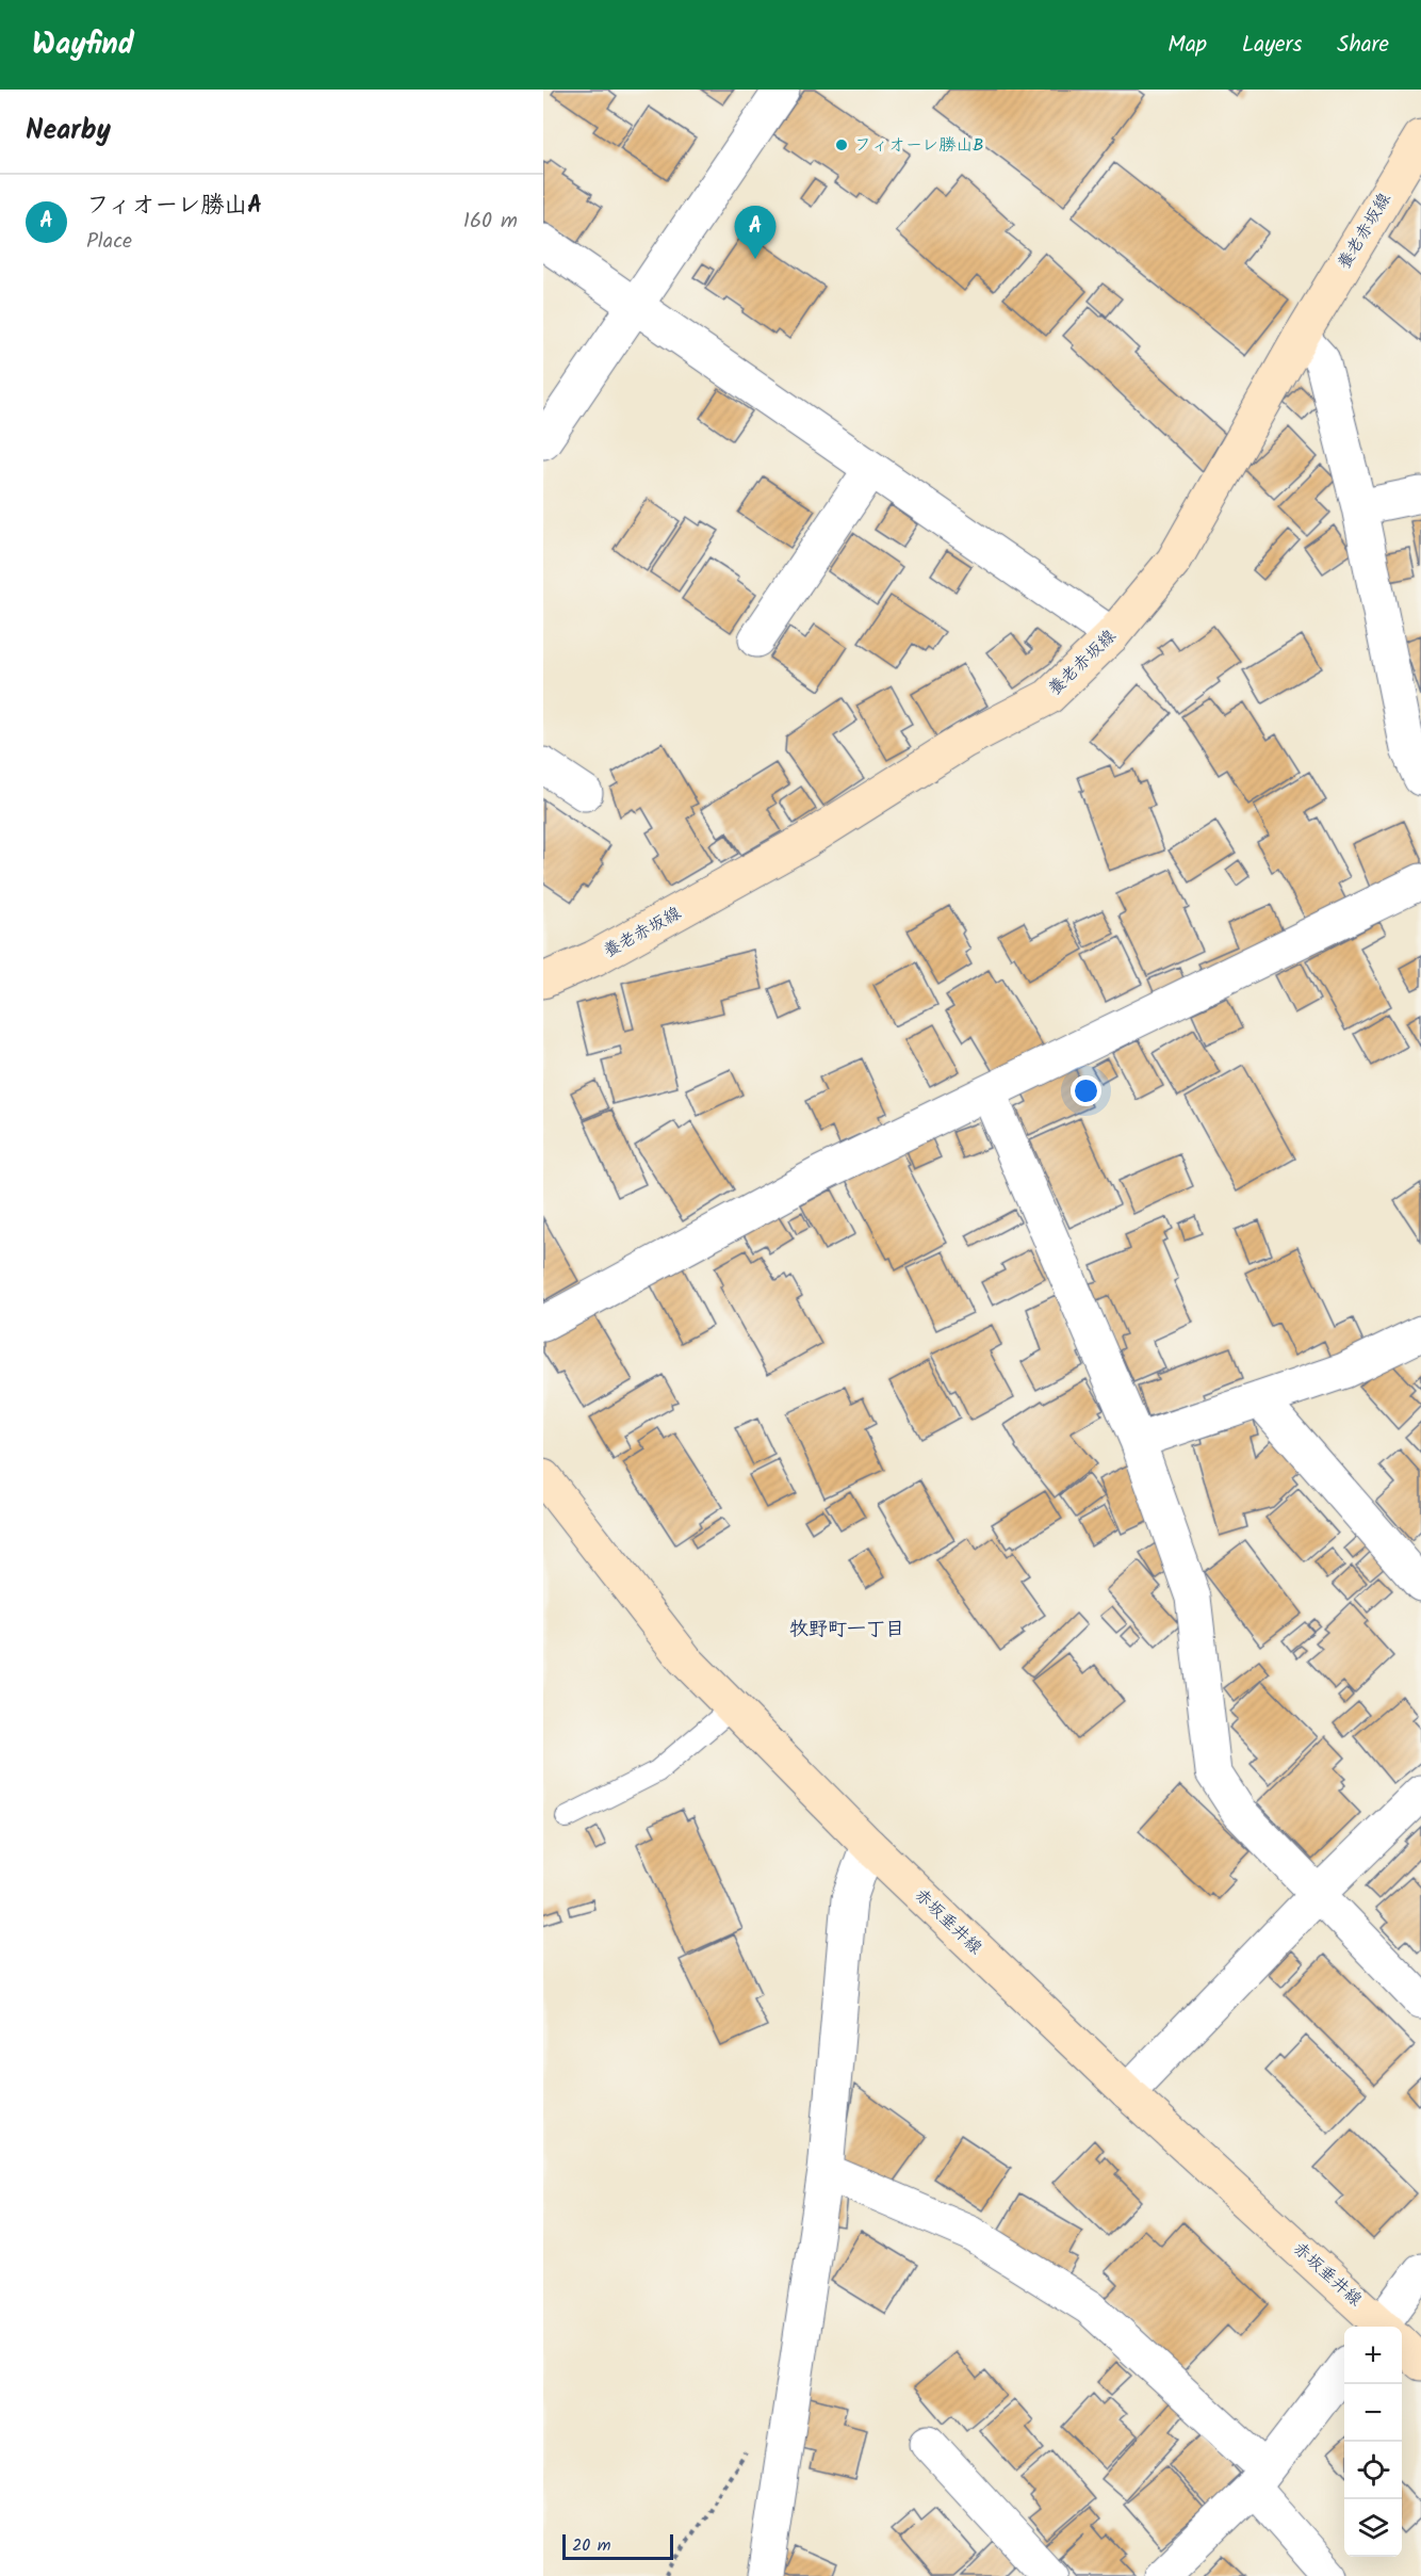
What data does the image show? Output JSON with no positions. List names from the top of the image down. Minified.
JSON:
{"streets":{"main road":["養老赤坂線","赤坂垂井線"]},"districts":["牧野町一丁目"],"places":["フィオーレ勝山B"],"scale_bar":"20 m","page":{"header":"Wayfind","nav":["Map","Layers","Share"],"heading":"Nearby","list":[{"mark":"A","name":"フィオーレ勝山A","note":"Place","value":"160 m"}],"pins":"A","map_buttons":["+","−"],"scale":"20 m"}}
